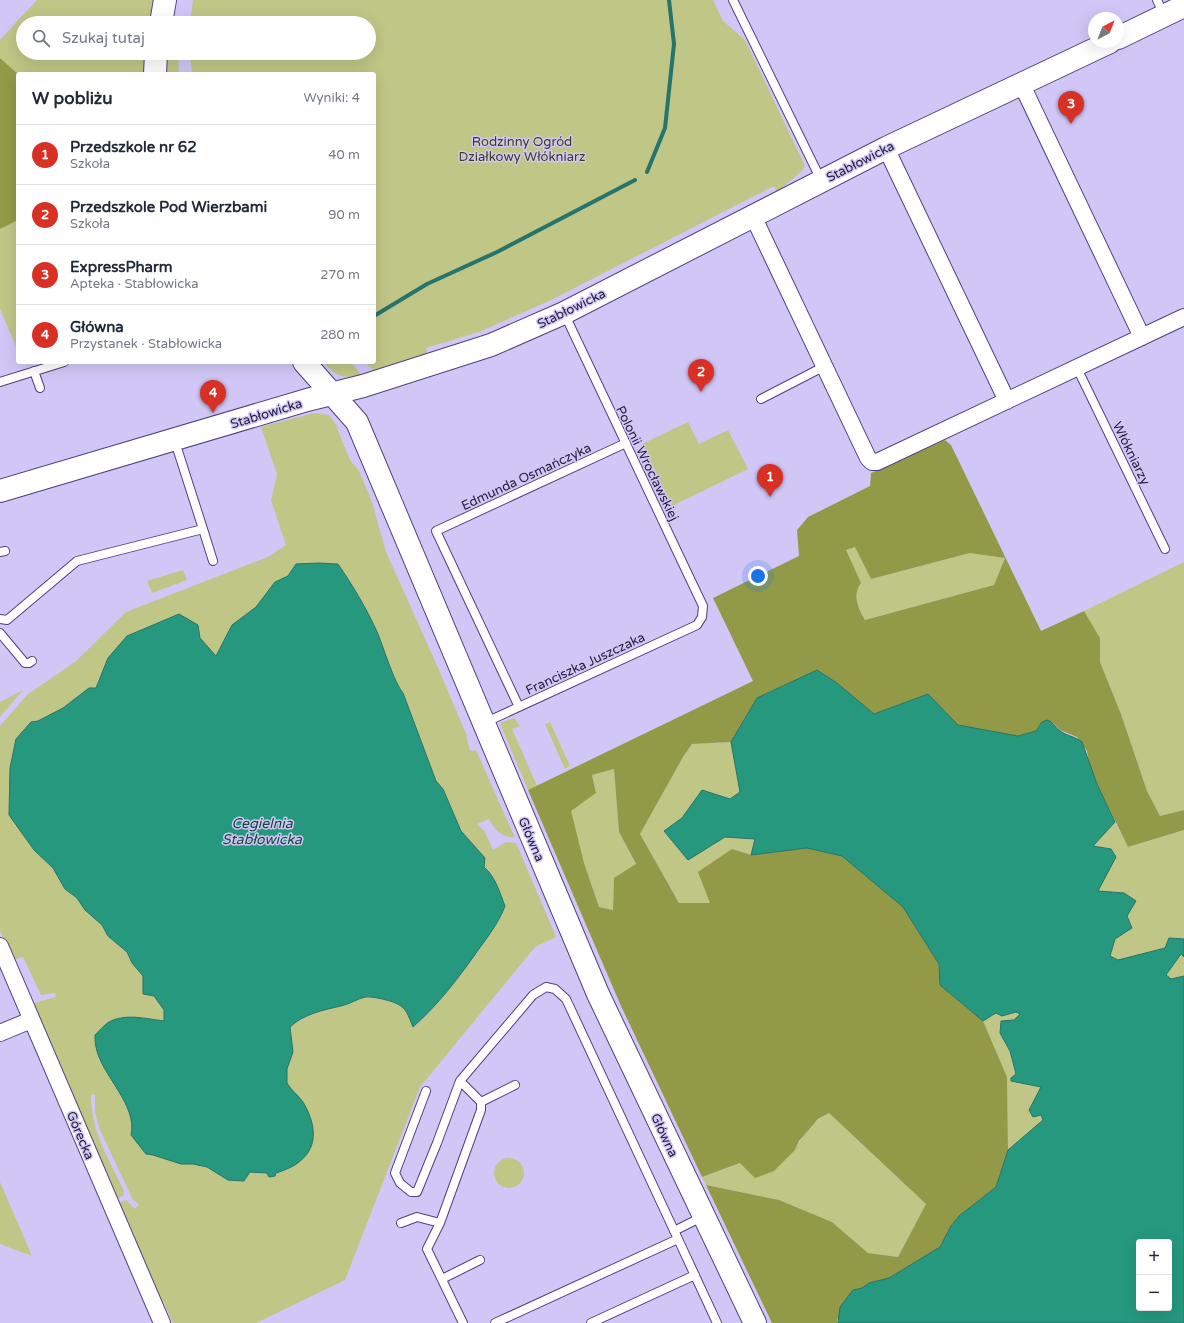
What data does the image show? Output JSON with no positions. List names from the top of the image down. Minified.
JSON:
{"streets":{"street":["Stabłowicka","Główna","Górecka"],"lane":["Włókniarzy","Polonii Wrocławskiej","Edmunda Osmańczyka","Franciszka Juszczaka"]},"crossings":[["Stabłowicka","Polonii Wrocławskiej"],["Stabłowicka","Główna"],["Polonii Wrocławskiej","Edmunda Osmańczyka"],["Polonii Wrocławskiej","Franciszka Juszczaka"],["Edmunda Osmańczyka","Franciszka Juszczaka"],["Franciszka Juszczaka","Główna"]],"water":["Cegielnia Stabłowicka"],"parks":["Rodzinny Ogród Działkowy Włókniarz"],"north":"top right","page":{"search":"Szukaj tutaj","heading":["W pobliżu","Wyniki: 4"],"pins":["3","2","4","1"],"list":[{"mark":"1","name":"Przedszkole nr 62","note":"Szkoła","value":"40 m"},{"mark":"2","name":"Przedszkole Pod Wierzbami","note":"Szkoła","value":"90 m"},{"mark":"3","name":"ExpressPharm","note":"Apteka · Stabłowicka","value":"270 m"},{"mark":"4","name":"Główna","note":"Przystanek · Stabłowicka","value":"280 m"}],"map_buttons":["+","−"]}}
